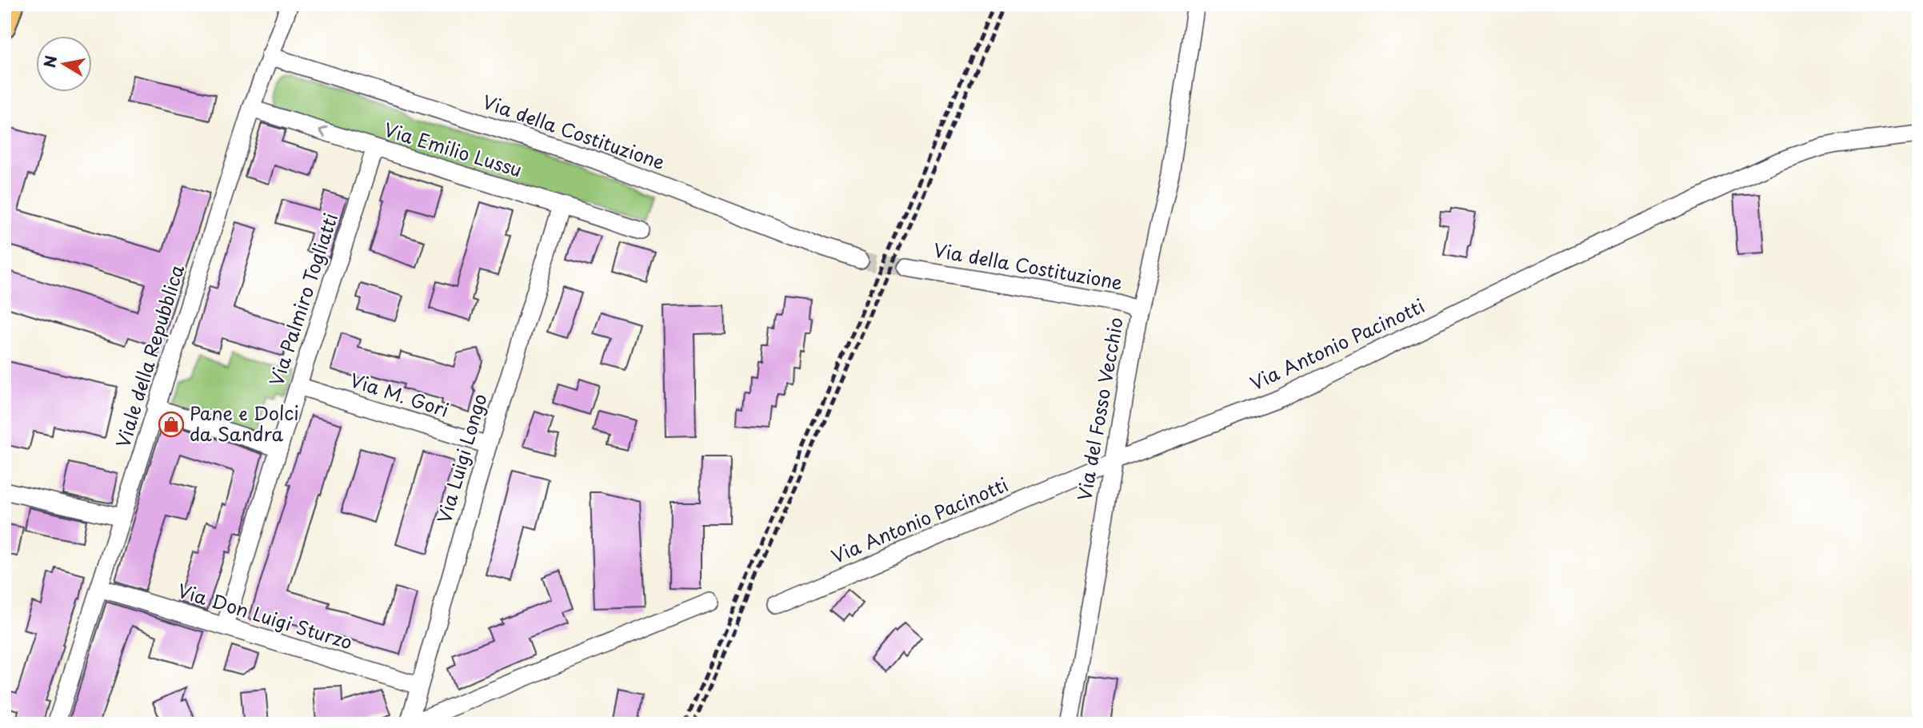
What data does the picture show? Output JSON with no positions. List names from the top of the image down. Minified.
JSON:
{"streets":{"street":["Via della Costituzione","Via Emilio Lussu","Via Palmiro Togliatti","Via Antonio Pacinotti","Viale della Repubblica","Via M. Gori","Via del Fosso Vecchio","Via Luigi Longo","Via Don Luigi Sturzo"]},"crossings":[["Via della Costituzione","Viale della Repubblica"],["Via della Costituzione","Via del Fosso Vecchio"],["Via Emilio Lussu","Via Palmiro Togliatti"],["Via Emilio Lussu","Viale della Repubblica"],["Via Emilio Lussu","Via Luigi Longo"],["Via Palmiro Togliatti","Via M. Gori"],["Via Palmiro Togliatti","Via Don Luigi Sturzo"],["Via Antonio Pacinotti","Via del Fosso Vecchio"],["Viale della Repubblica","Via Don Luigi Sturzo"],["Via M. Gori","Via Luigi Longo"],["Via Luigi Longo","Via Don Luigi Sturzo"]],"places":{"shop":["Pane e Dolci da Sandra"]},"north":"left"}
